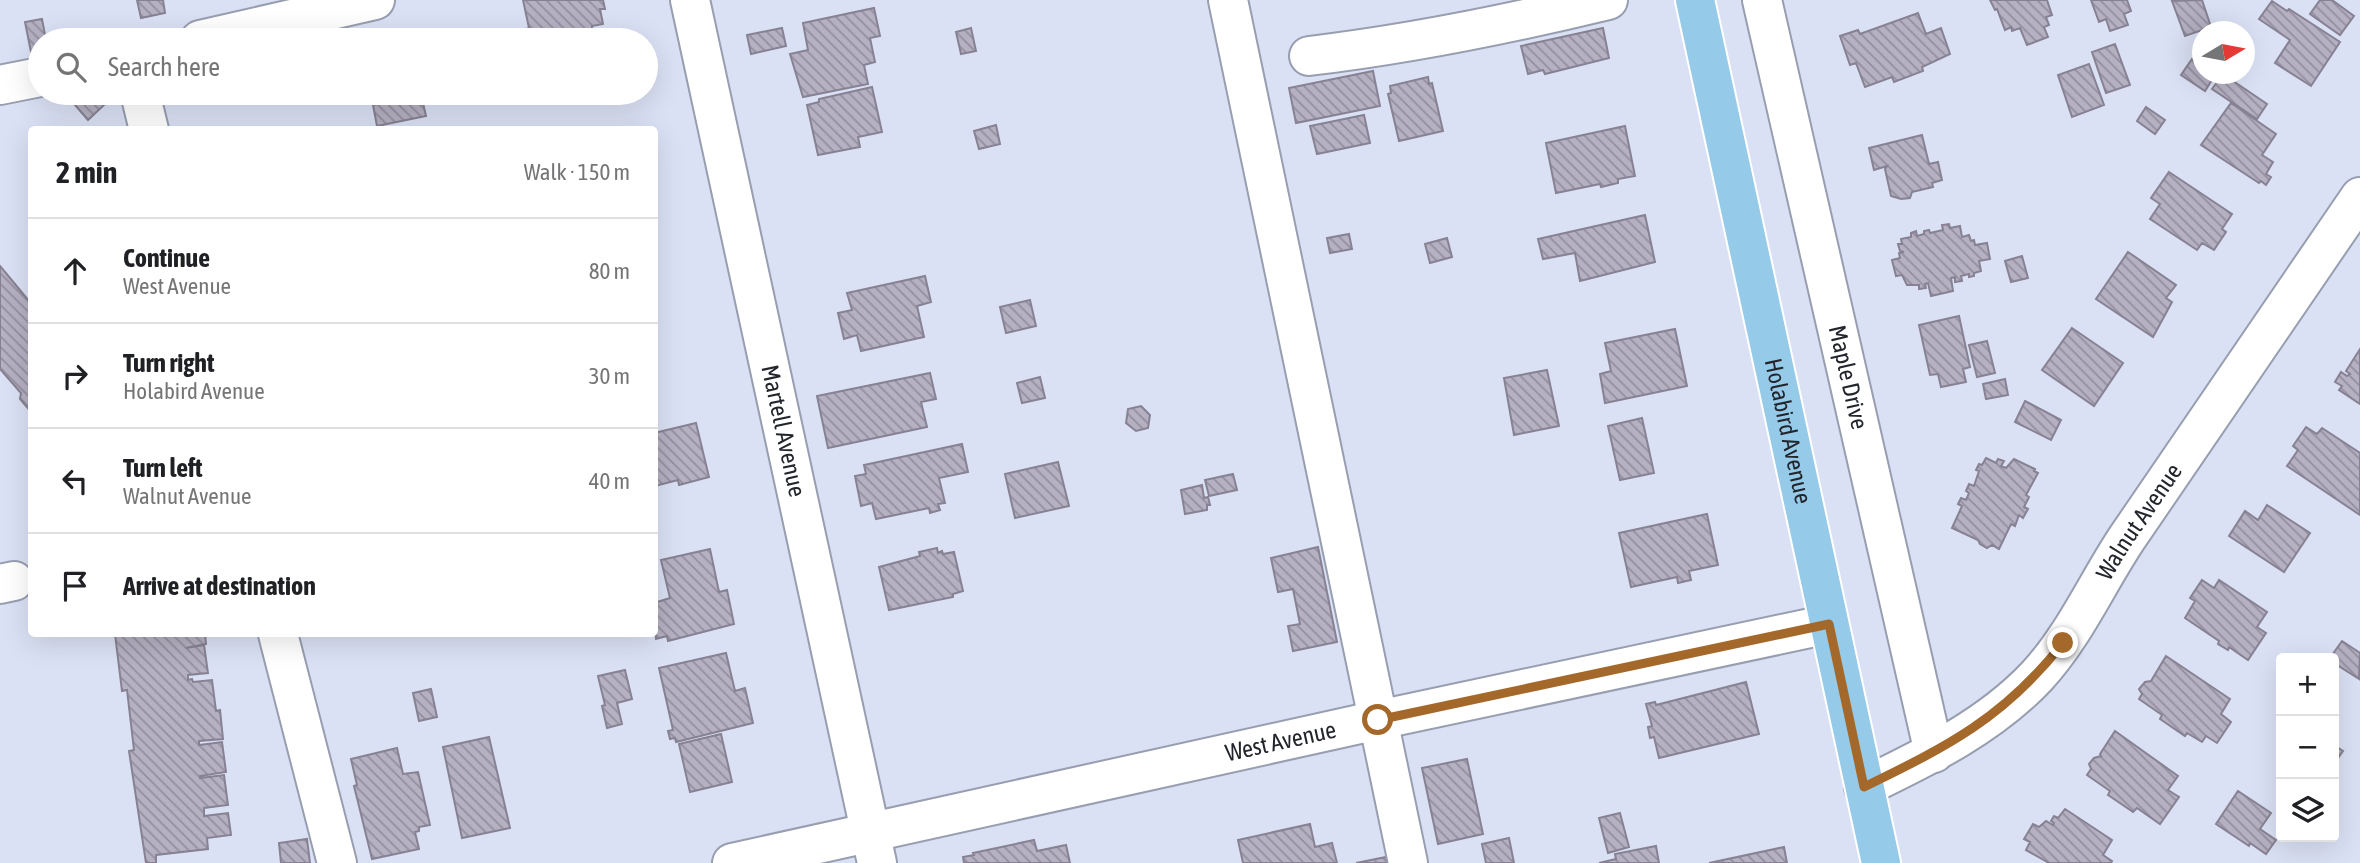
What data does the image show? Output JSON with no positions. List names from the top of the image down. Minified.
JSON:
{"streets":{"main road":["Holabird Avenue"],"street":["Maple Drive","Martell Avenue","Walnut Avenue","West Avenue"]},"crossings":[["Maple Drive","Walnut Avenue"],["Martell Avenue","West Avenue"],["Holabird Avenue","Walnut Avenue"],["Holabird Avenue","West Avenue"]],"north":"right","page":{"search":"Search here","heading":["2 min","Walk · 150 m"],"list":[["Continue","West Avenue","80 m"],["Turn right","Holabird Avenue","30 m"],["Turn left","Walnut Avenue","40 m"],"Arrive at destination"],"map_buttons":["+","−"]}}
